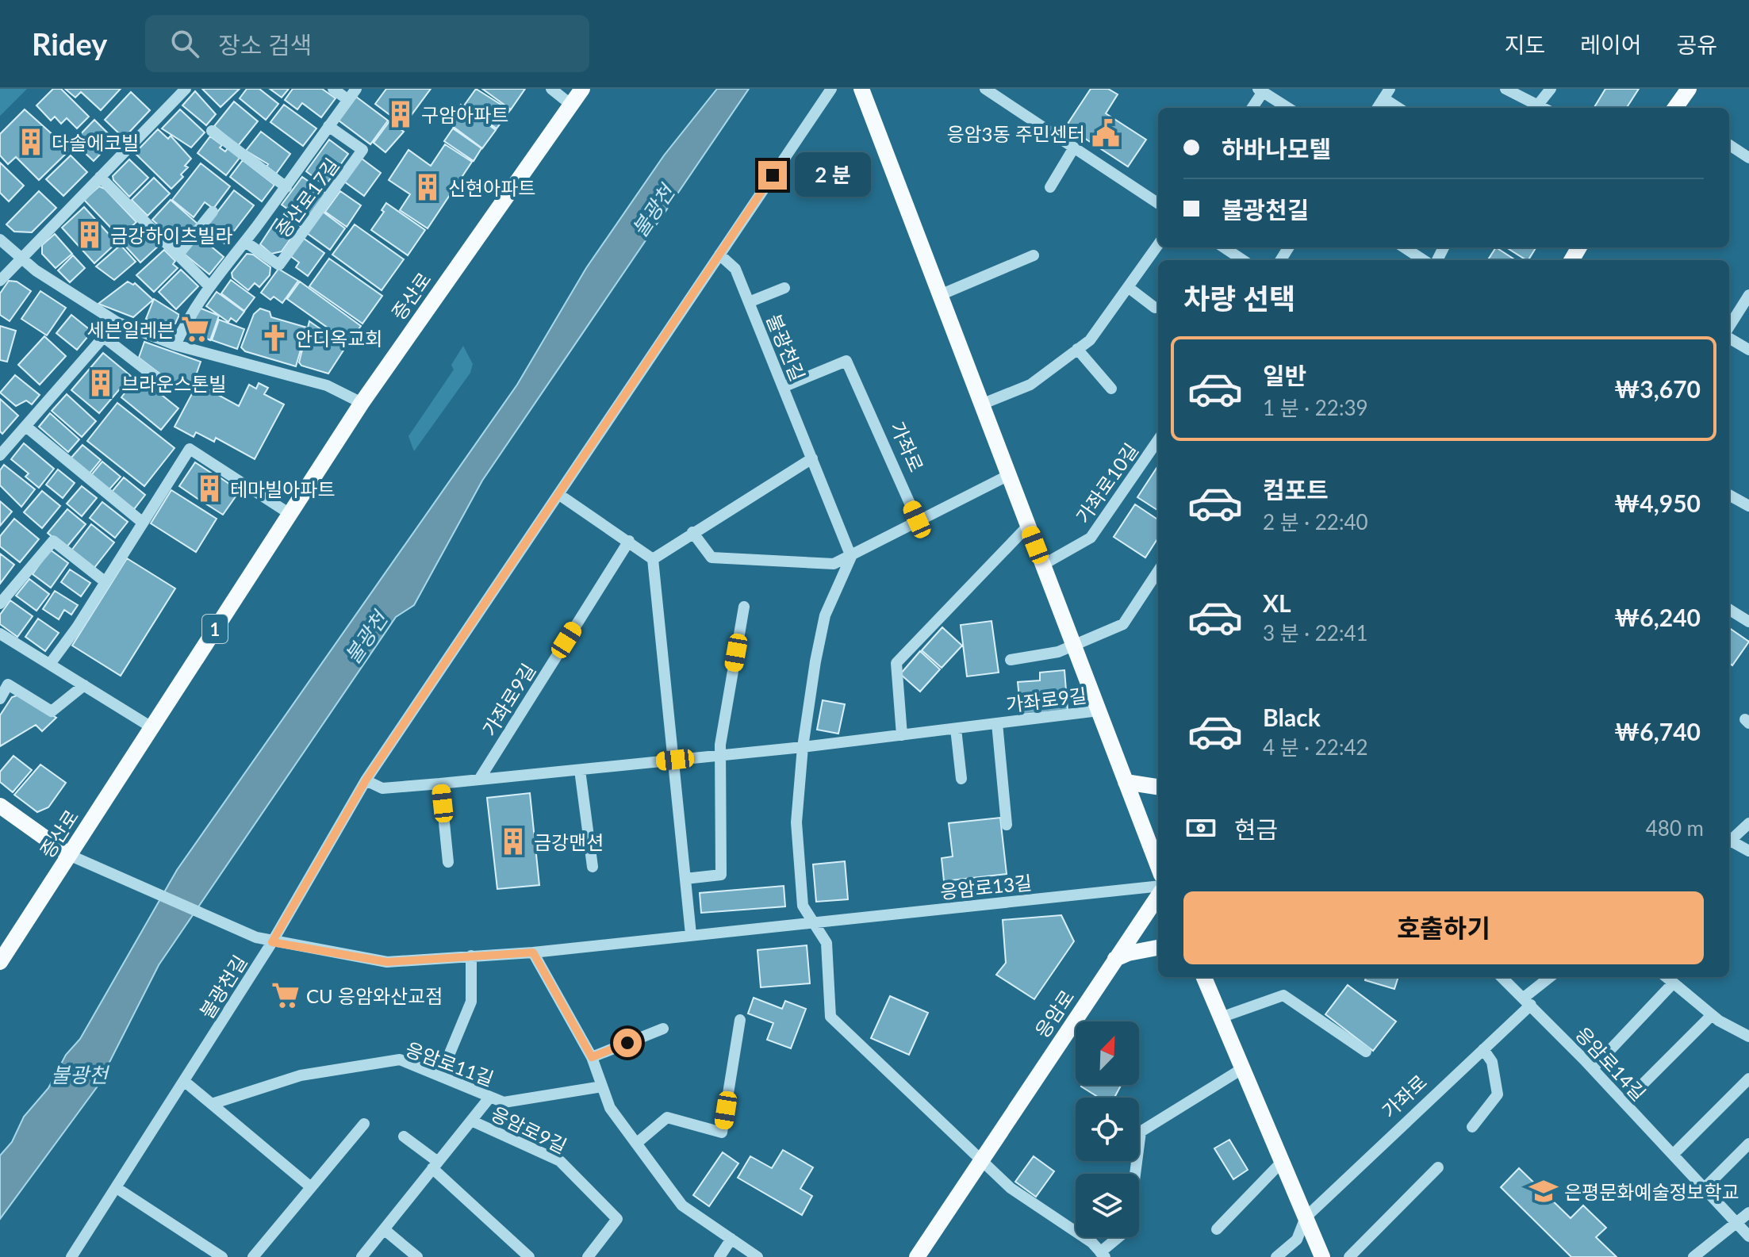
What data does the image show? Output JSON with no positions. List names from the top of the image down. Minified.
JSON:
{"streets":{"main road":["증산로","1","응암로"],"street":["증산로17길","불광천길","가좌로","가좌로10길","가좌로9길","응암로13길","응암로11길","응암로14길","응암로9길"]},"crossings":[["증산로","응암로13길"],["불광천길","가좌로"],["불광천길","가좌로9길"],["불광천길","응암로13길"],["가좌로","응암로14길"],["응암로11길","응암로9길"]],"water":["불광천"],"places":{"building":["구암아파트","다솔에코빌","신현아파트","금강하이츠빌라","브라운스톤빌","테마빌아파트","금강맨션"],"public building":["응암3동 주민센터"],"supermarket":["세븐일레븐","CU 응암와산교점"],"church":["안디옥교회"],"school or university":["은평문화예술정보학교"]},"north":"top right","page":{"header":"Ridey","search":"장소 검색","nav":["지도","레이어","공유"],"banner":["하바나모텔","불광천길"],"bubble":"2 분","heading":"차량 선택","list":[{"name":"일반","note":"1 분 · 22:39","value":"₩3,670"},{"name":"컴포트","note":"2 분 · 22:40","value":"₩4,950"},{"name":"XL","note":"3 분 · 22:41","value":"₩6,240"},{"name":"Black","note":"4 분 · 22:42","value":"₩6,740"}],"pay":["현금","480 m"],"buttons":"호출하기"}}
